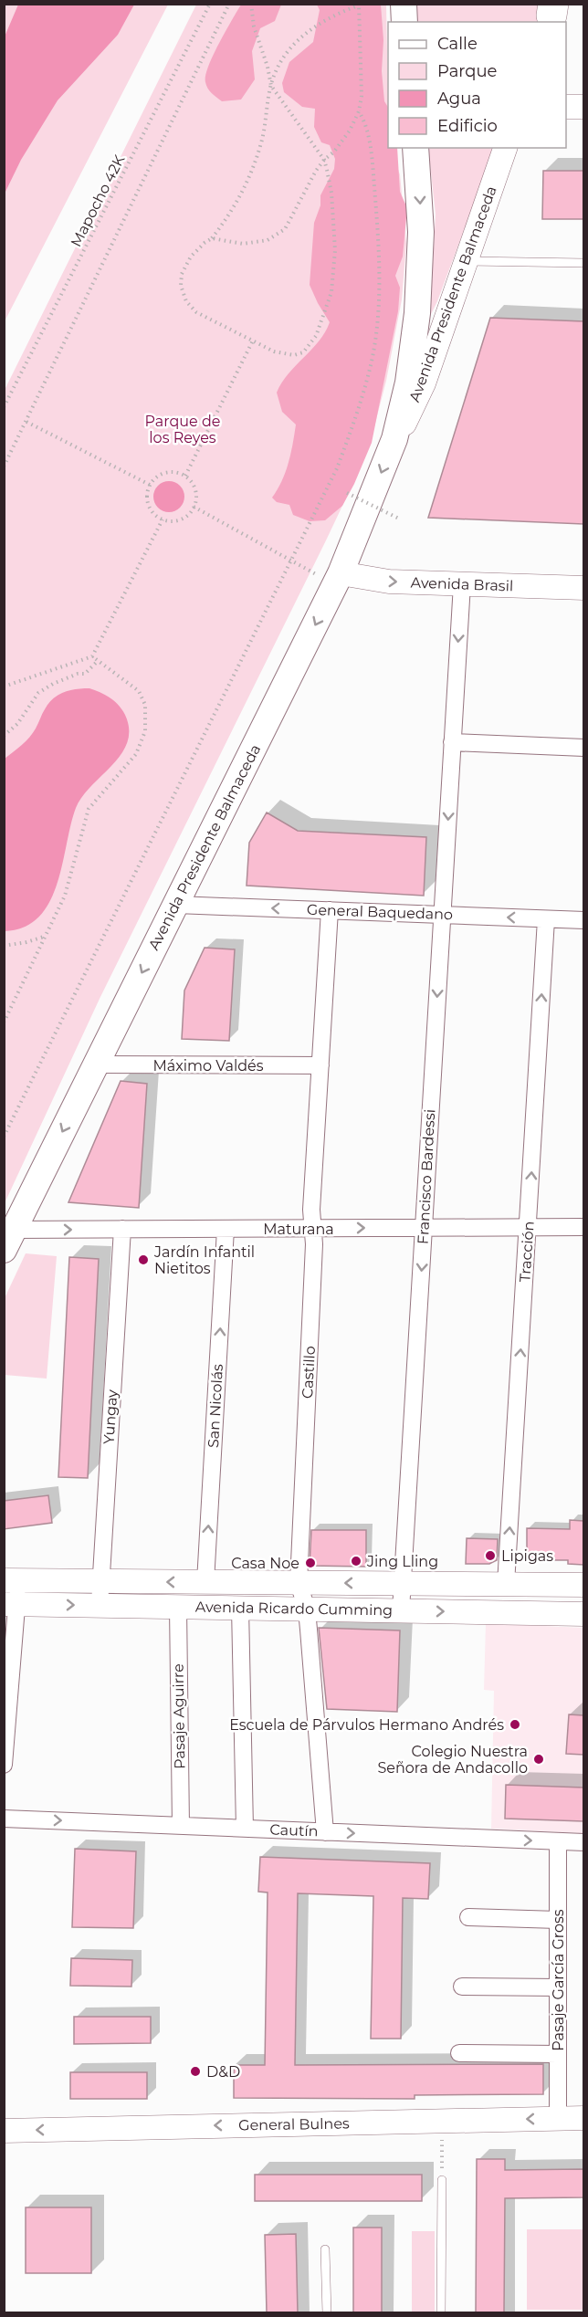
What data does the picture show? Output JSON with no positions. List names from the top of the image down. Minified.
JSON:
{"streets":{"main road":["Avenida Presidente Balmaceda","Avenida Brasil","Avenida Ricardo Cumming","General Bulnes"],"street":["General Baquedano","Máximo Valdés","Francisco Bardessi","Maturana","Tracción","Castillo","San Nicolás","Yungay","Pasaje Aguirre","Cautín","Pasaje García Gross"],"path":["Mapocho 42K"]},"crossings":[["Avenida Presidente Balmaceda","Avenida Brasil"],["Avenida Presidente Balmaceda","General Baquedano"],["Avenida Presidente Balmaceda","Máximo Valdés"],["Avenida Presidente Balmaceda","Maturana"],["Avenida Brasil","Francisco Bardessi"],["General Baquedano","Francisco Bardessi"],["General Baquedano","Tracción"],["General Baquedano","Castillo"],["Máximo Valdés","Castillo"],["Francisco Bardessi","Maturana"],["Francisco Bardessi","Avenida Ricardo Cumming"],["Maturana","Tracción"],["Maturana","Castillo"],["Maturana","San Nicolás"],["Maturana","Yungay"],["Tracción","Avenida Ricardo Cumming"],["Castillo","Avenida Ricardo Cumming"],["Castillo","Cautín"],["San Nicolás","Avenida Ricardo Cumming"],["Yungay","Avenida Ricardo Cumming"],["Avenida Ricardo Cumming","Pasaje Aguirre"],["Pasaje Aguirre","Cautín"],["Cautín","Pasaje García Gross"],["Pasaje García Gross","General Bulnes"]],"one_way":["Avenida Presidente Balmaceda","Avenida Brasil","General Baquedano","Francisco Bardessi","Maturana","Tracción","San Nicolás","General Bulnes"],"parks":["Parque de los Reyes"],"places":["Jardín Infantil Nietitos","Lipigas","Jing Lling","Casa Noe","Escuela de Párvulos Hermano Andrés","Colegio Nuestra Señora de Andacollo","D&D"],"legend":["Calle","Parque","Agua","Edificio"]}
